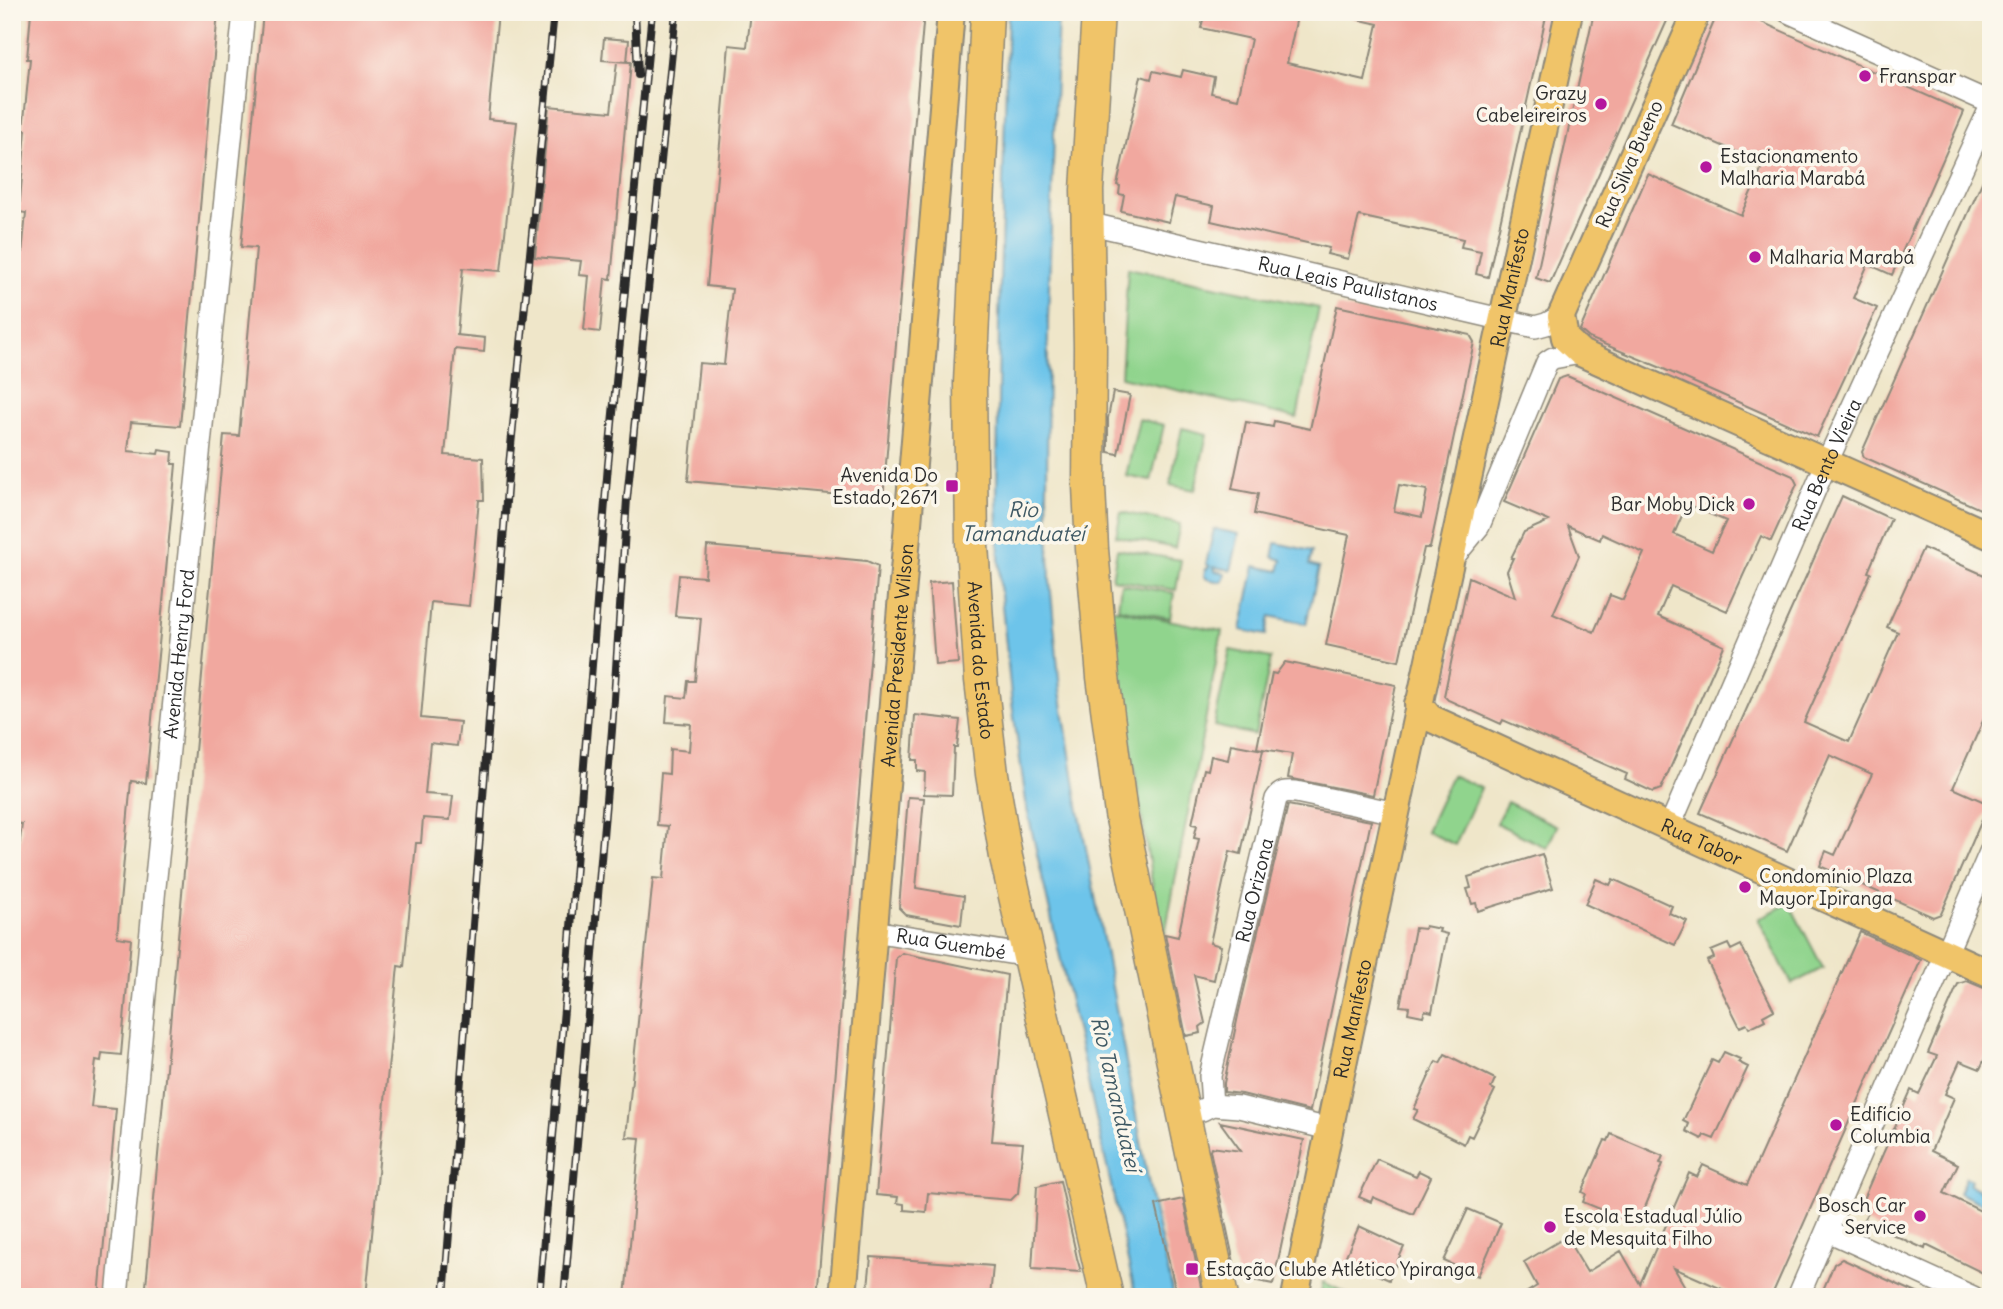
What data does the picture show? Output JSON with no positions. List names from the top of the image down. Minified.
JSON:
{"streets":{"highway":["Avenida do Estado"],"main road":["Rua Silva Bueno","Rua Manifesto","Avenida Presidente Wilson","Rua Tabor"],"street":["Rua Leais Paulistanos","Rua Bento Vieira","Avenida Henry Ford","Rua Orizona","Rua Guembé"]},"crossings":[["Rua Silva Bueno","Rua Leais Paulistanos"],["Rua Leais Paulistanos","Rua Manifesto"],["Rua Manifesto","Rua Tabor"],["Rua Manifesto","Rua Orizona"],["Rua Bento Vieira","Rua Tabor"],["Avenida Presidente Wilson","Rua Guembé"],["Avenida do Estado","Rua Guembé"]],"water":["Rio Tamanduateí"],"places":{"other":["Franspar","Grazy Cabeleireiros","Estacionamento Malharia Marabá","Malharia Marabá","Bar Moby Dick","Condomínio Plaza Mayor Ipiranga","Edifício Columbia","Bosch Car Service","Escola Estadual Júlio de Mesquita Filho"],"transit":["Avenida Do Estado, 2671","Estação Clube Atlético Ypiranga"]}}
